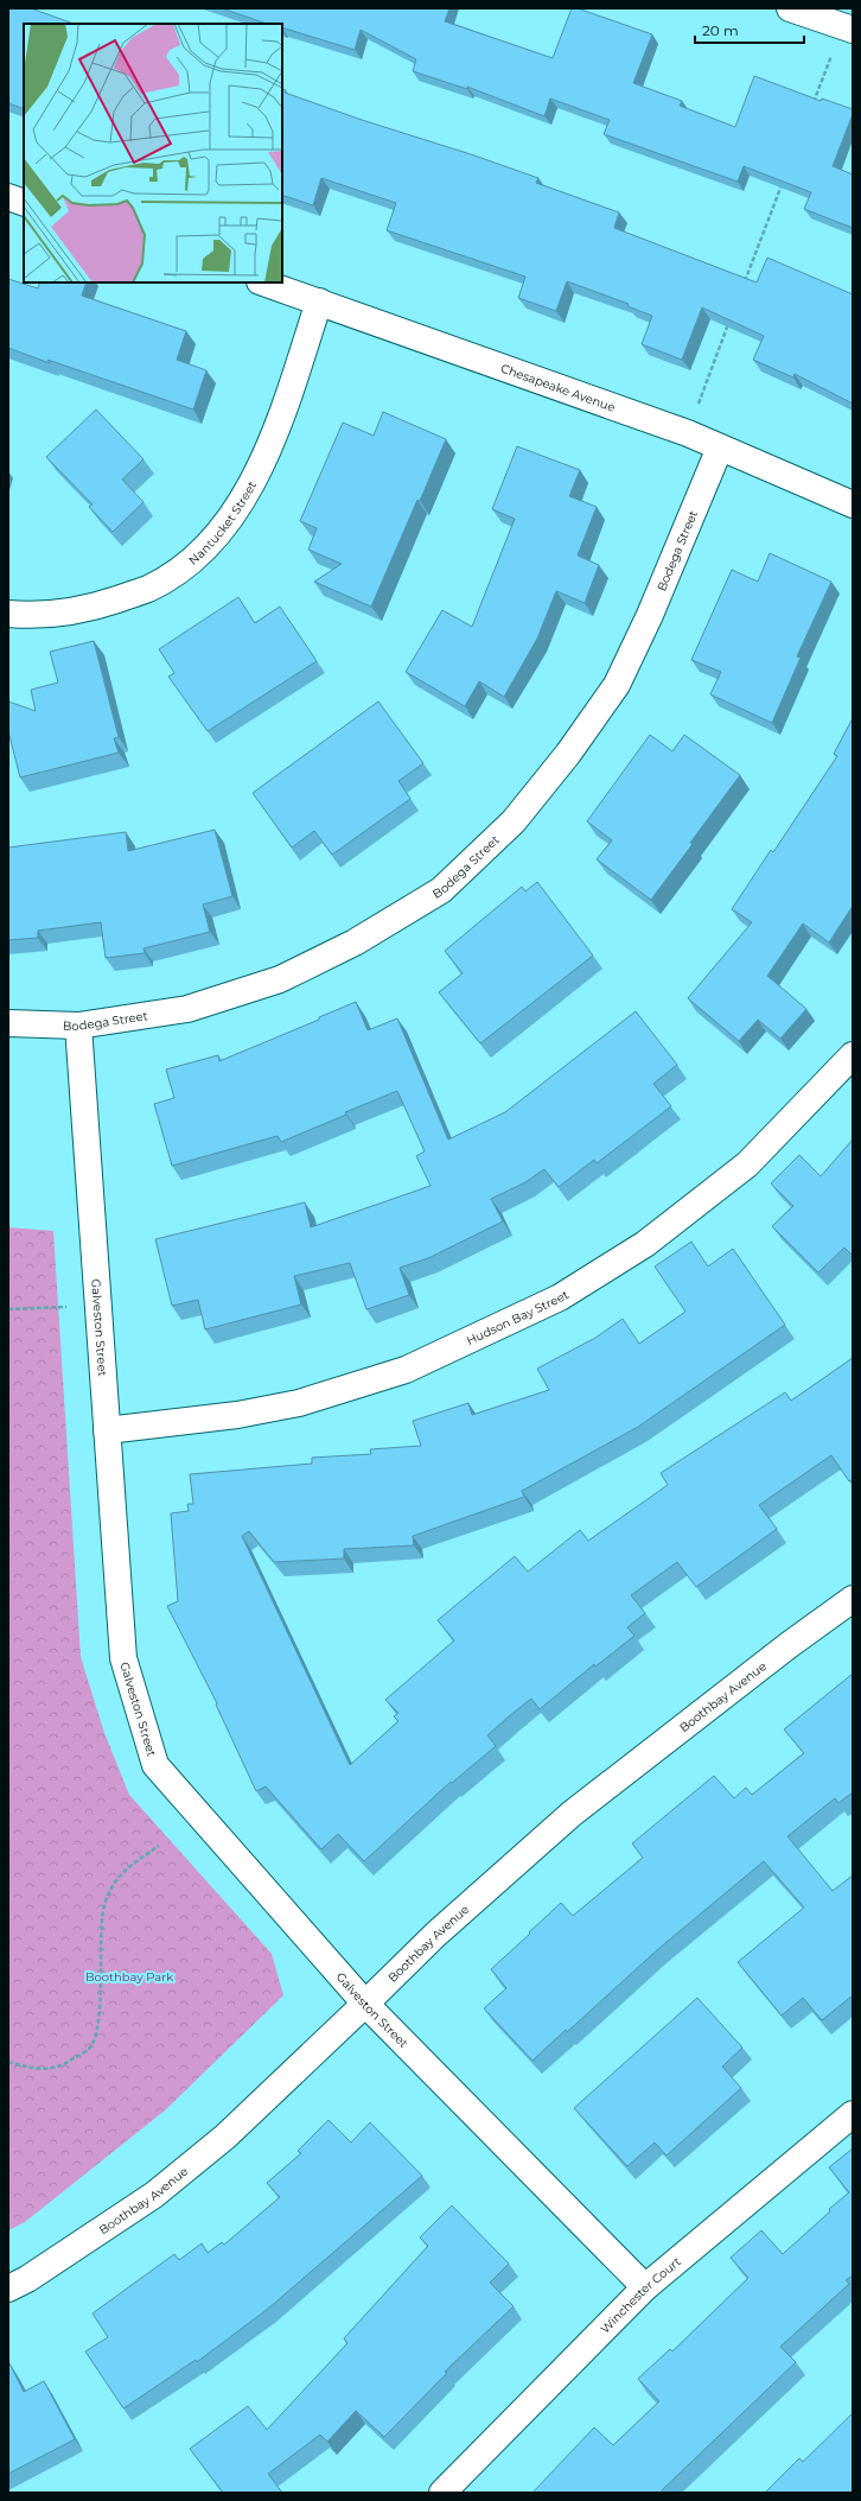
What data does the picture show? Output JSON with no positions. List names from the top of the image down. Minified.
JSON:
{"streets":{"street":["Chesapeake Avenue","Nantucket Street","Bodega Street","Hudson Bay Street","Galveston Street","Boothbay Avenue","Winchester Court"]},"crossings":[["Chesapeake Avenue","Nantucket Street"],["Chesapeake Avenue","Bodega Street"],["Bodega Street","Galveston Street"],["Hudson Bay Street","Galveston Street"],["Galveston Street","Boothbay Avenue"],["Galveston Street","Winchester Court"]],"parks":["Boothbay Park"],"scale_bar":"20 m"}
